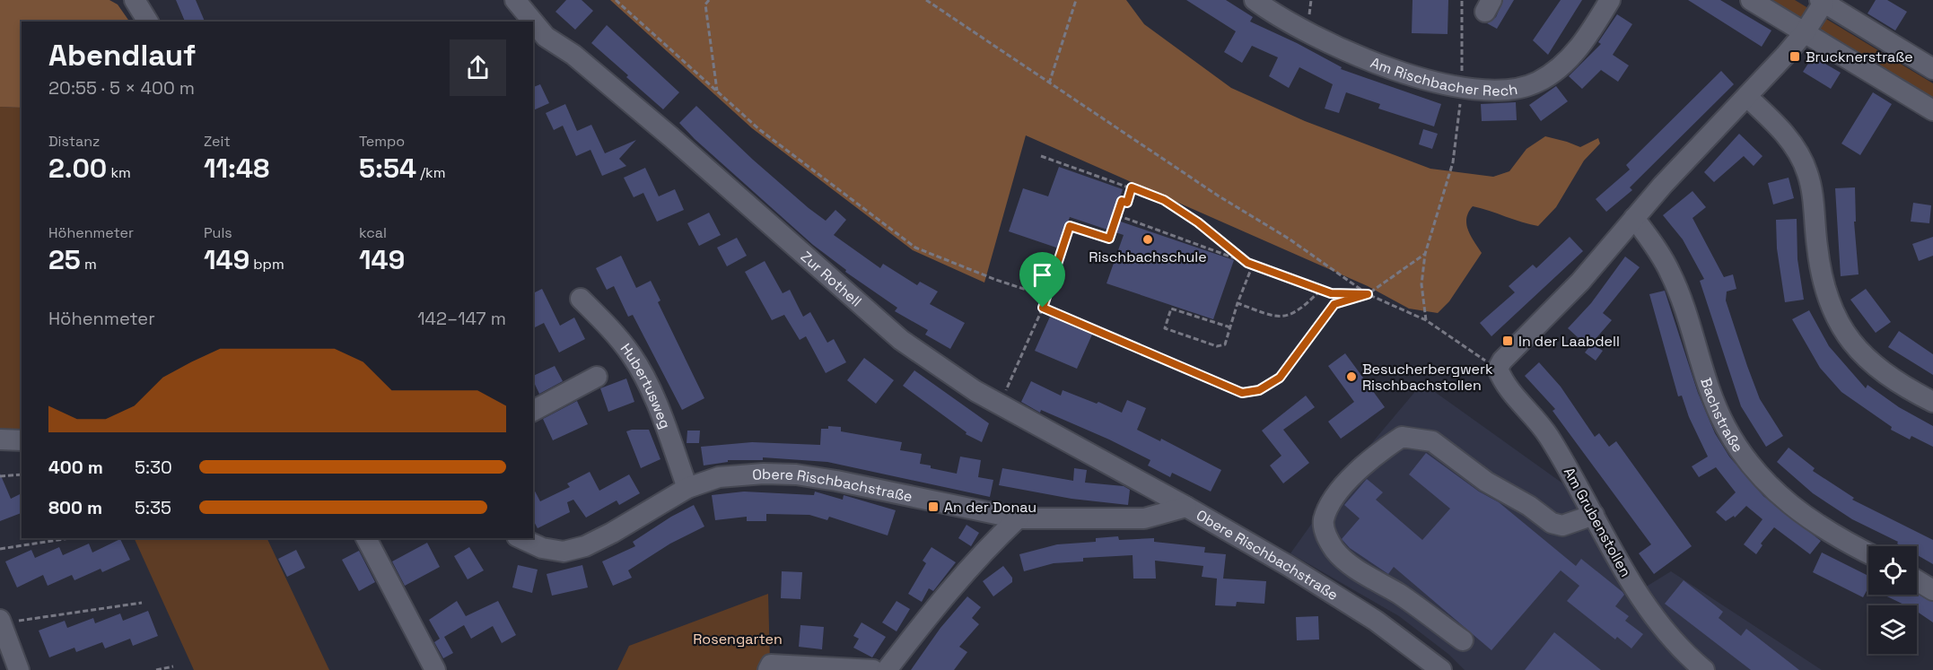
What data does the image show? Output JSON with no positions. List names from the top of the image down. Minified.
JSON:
{"streets":{"street":["Am Rischbacher Rech","Zur Rothell","Hubertusweg","Bachstraße","Obere Rischbachstraße","Am Grubenstollen"]},"crossings":[["Zur Rothell","Obere Rischbachstraße"],["Hubertusweg","Obere Rischbachstraße"]],"parks":["Rosengarten"],"places":{"transit":["Brucknerstraße","In der Laabdell","An der Donau"],"other":["Rischbachschule","Besucherbergwerk Rischbachstollen"]},"page":{"heading":["Abendlauf","20:55 · 5 × 400 m"],"stats":[["Distanz","2.00 km"],["Zeit","11:48"],["Tempo","5:54 /km"],["Höhenmeter","25 m"],["Puls","149 bpm"],["kcal","149"]],"chart":["Höhenmeter","142–147 m"],"list":[{"name":"400 m","note":"5:30"},{"name":"800 m","note":"5:35"}]}}
